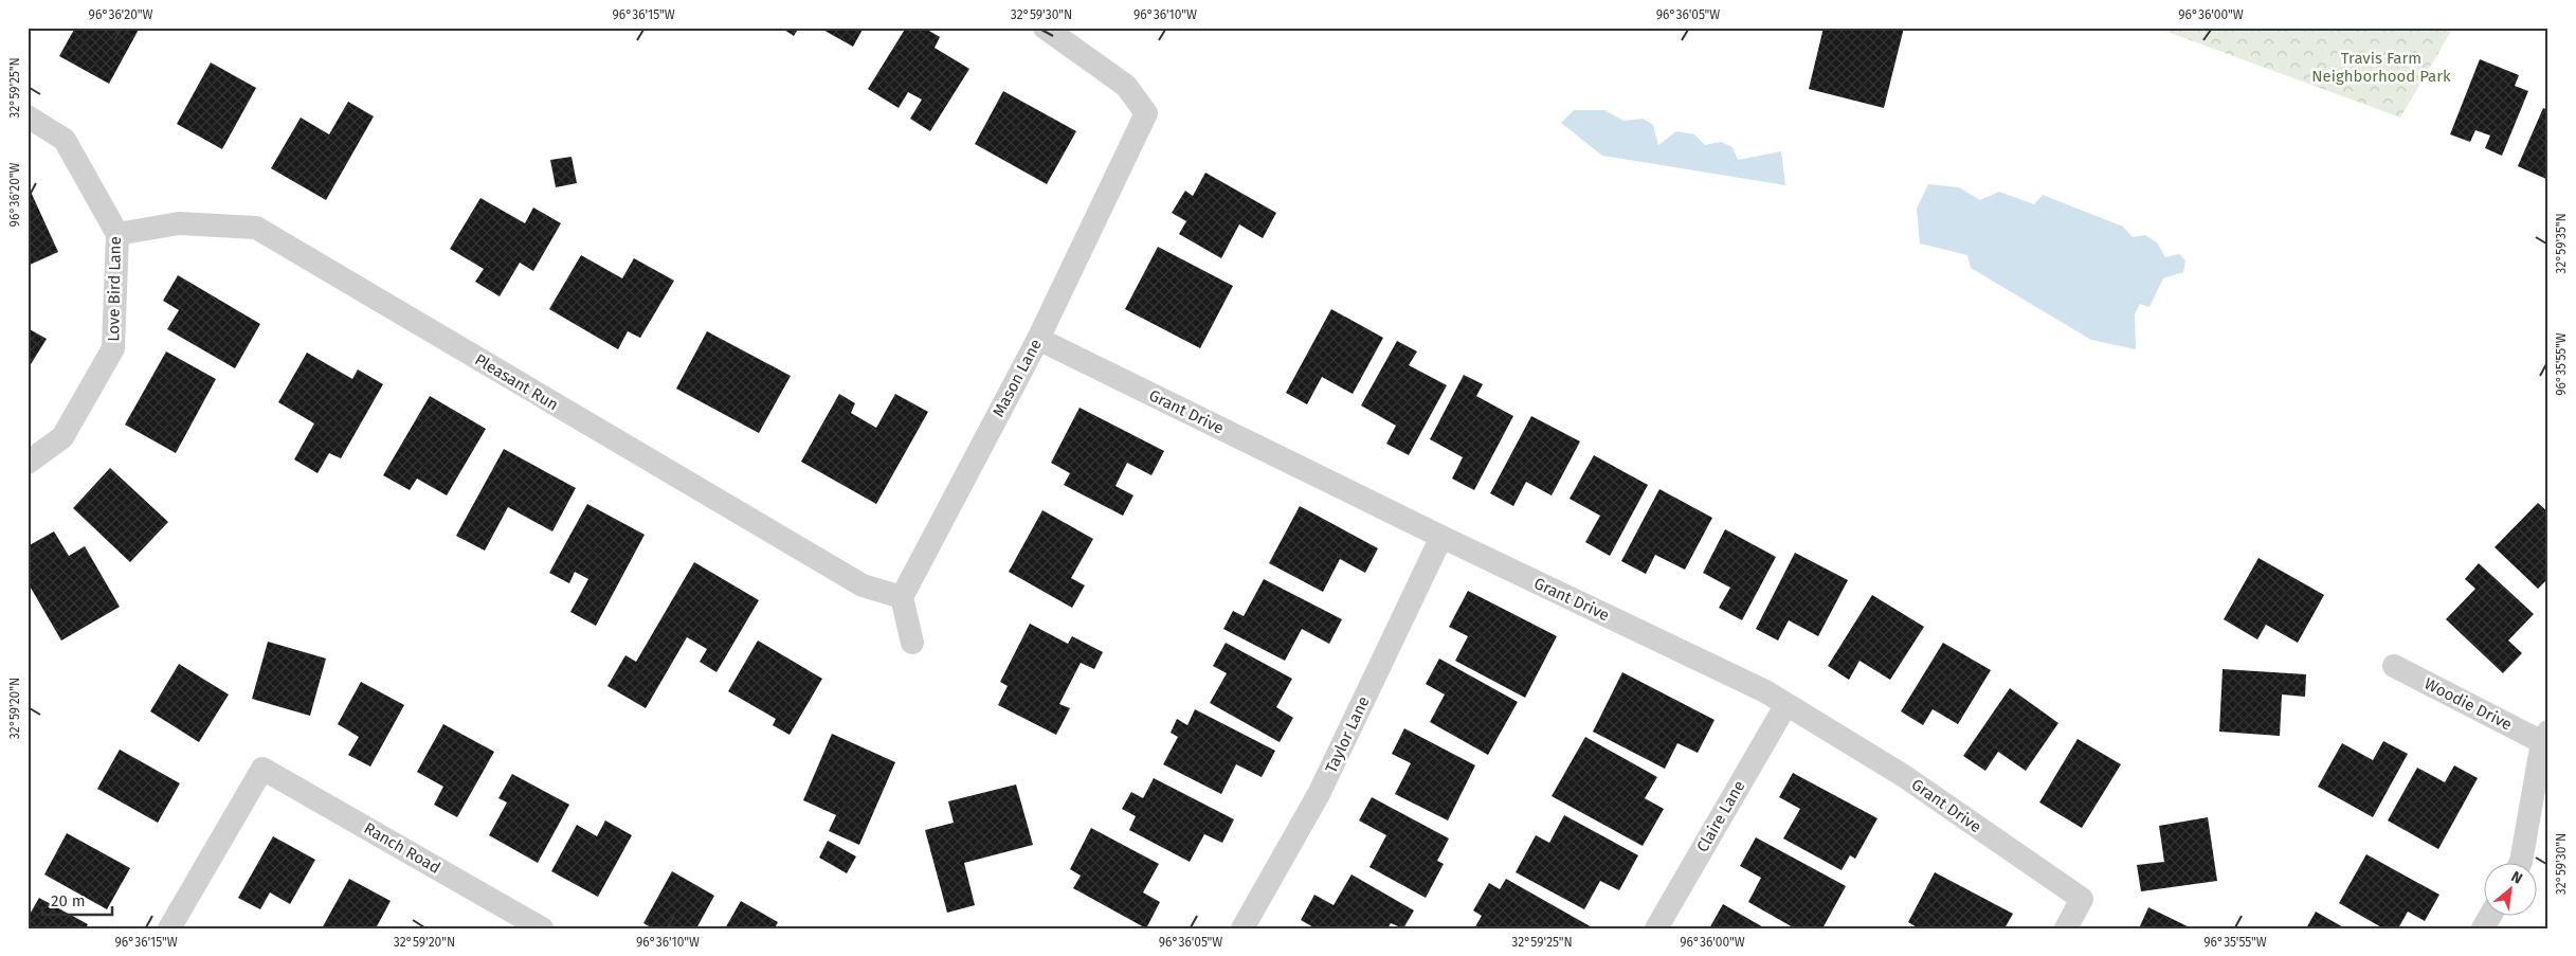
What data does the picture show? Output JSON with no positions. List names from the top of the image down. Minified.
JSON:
{"streets":{"street":["Love Bird Lane","Mason Lane","Pleasant Run","Grant Drive","Woodie Drive","Taylor Lane","Claire Lane","Ranch Road"]},"crossings":[["Love Bird Lane","Pleasant Run"],["Mason Lane","Pleasant Run"],["Mason Lane","Grant Drive"],["Grant Drive","Taylor Lane"],["Grant Drive","Claire Lane"]],"parks":["Travis Farm Neighborhood Park"],"scale_bar":"20 m","north":"top right","coordinates":["96°36'20\"W","96°36'15\"W","32°59'30\"N","96°36'10\"W","96°36'05\"W","96°36'00\"W","32°59'25\"N","32°59'35\"N","96°35'55\"W","32°59'20\"N"]}
